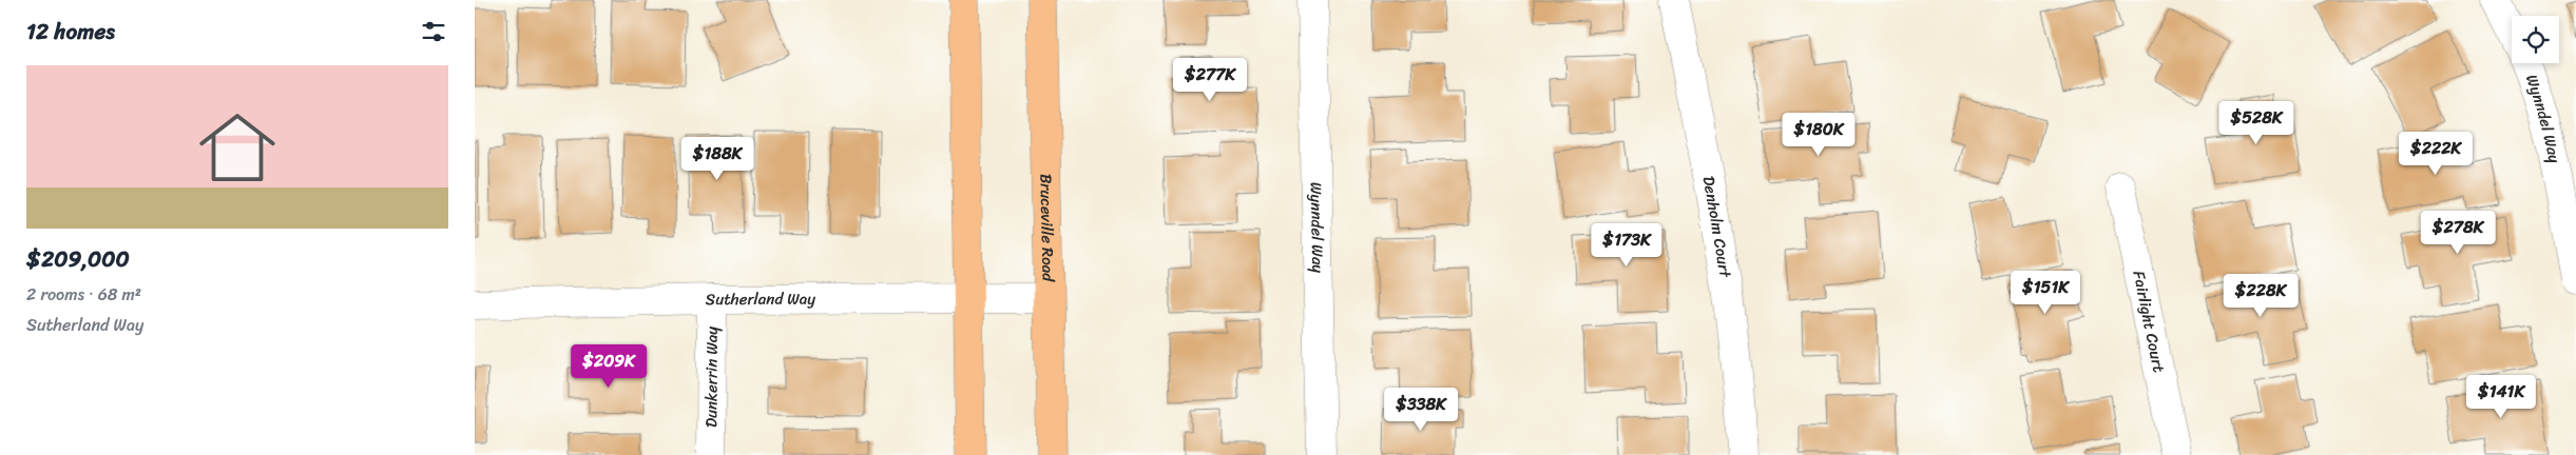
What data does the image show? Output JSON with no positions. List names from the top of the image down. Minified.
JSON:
{"streets":{"main road":["Bruceville Road"],"street":["Wynndel Way","Denholm Court","Sutherland Way","Fairlight Court","Dunkerrin Way"]},"crossings":[["Bruceville Road","Sutherland Way"],["Sutherland Way","Dunkerrin Way"]],"page":{"heading":"12 homes","price":["$277K","$528K","$180K","$222K","$188K","$278K","$173K","$151K","$228K","$209K","$141K","$338K"],"list":[{"name":"$209,000","note":"2 rooms · 68 m² · Sutherland Way"}]}}
